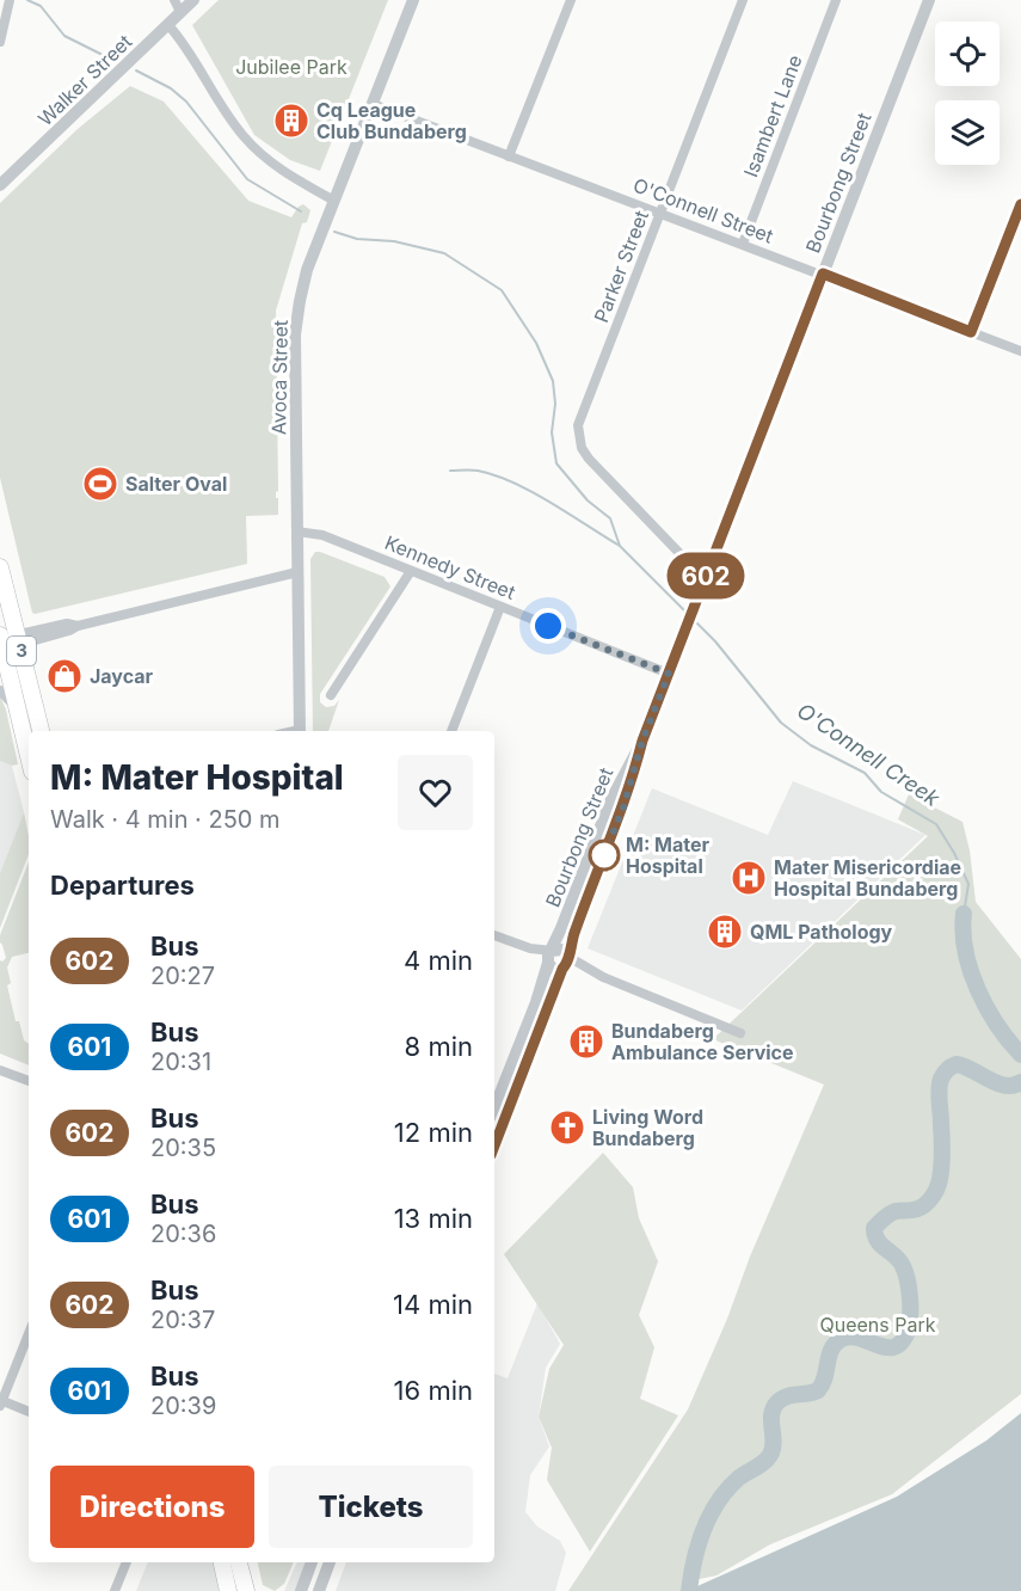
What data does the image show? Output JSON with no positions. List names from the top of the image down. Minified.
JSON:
{"streets":{"highway":["3"],"street":["Walker Street","Isambert Lane","Bourbong Street","O'Connell Street","Parker Street","Avoca Street","Kennedy Street"]},"crossings":[["Isambert Lane","O'Connell Street"],["Bourbong Street","O'Connell Street"],["Bourbong Street","Parker Street"],["Bourbong Street","Kennedy Street"],["O'Connell Street","Parker Street"],["O'Connell Street","Avoca Street"],["Avoca Street","Kennedy Street"]],"water":["O'Connell Creek"],"parks":["Jubilee Park","Queens Park"],"places":{"building":["Cq League Club Bundaberg","QML Pathology","Bundaberg Ambulance Service"],"sports":["Salter Oval"],"shop":["Jaycar"],"other":["M: Mater Hospital"],"hospital":["Mater Misericordiae Hospital Bundaberg"],"church":["Living Word Bundaberg"]},"lines":["bus line 602"],"page":{"on_map":"602","heading":[["M: Mater Hospital","Walk · 4 min · 250 m"],"Departures"],"list":[{"mark":"602","name":"Bus","note":"20:27","value":"4 min"},{"mark":"601","name":"Bus","note":"20:31","value":"8 min"},{"mark":"602","name":"Bus","note":"20:35","value":"12 min"},{"mark":"601","name":"Bus","note":"20:36","value":"13 min"},{"mark":"602","name":"Bus","note":"20:37","value":"14 min"},{"mark":"601","name":"Bus","note":"20:39","value":"16 min"}],"buttons":["Directions","Tickets"]}}
